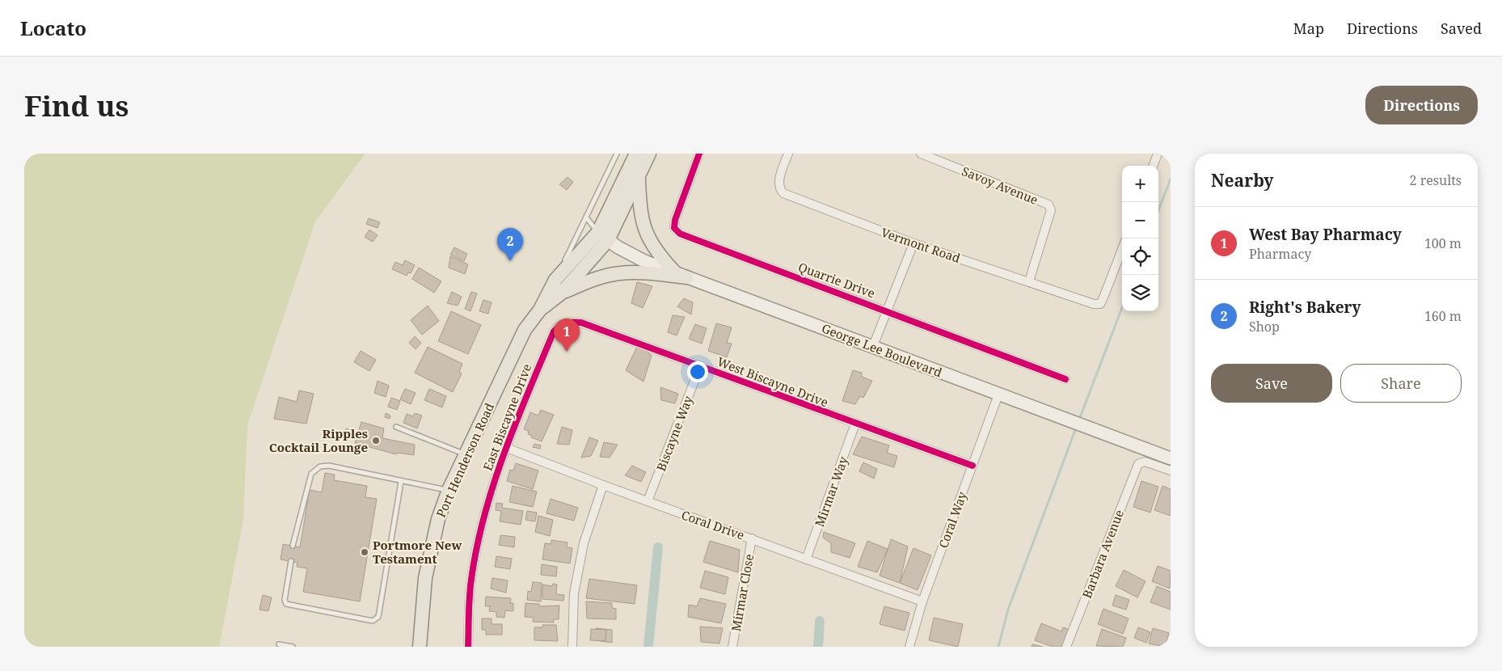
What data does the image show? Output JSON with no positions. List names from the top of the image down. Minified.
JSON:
{"streets":{"main road":["George Lee Boulevard","Port Henderson Road"],"street":["Savoy Avenue","Vermont Road","Quarrie Drive","West Biscayne Drive","East Biscayne Drive","Biscayne Way","Mirmar Way","Coral Way","Coral Drive","Barbara Avenue","Mirmar Close"]},"crossings":[["Savoy Avenue","Vermont Road"],["George Lee Boulevard","Port Henderson Road"],["George Lee Boulevard","Coral Way"],["West Biscayne Drive","East Biscayne Drive"],["West Biscayne Drive","Biscayne Way"],["West Biscayne Drive","Mirmar Way"],["West Biscayne Drive","Coral Way"],["East Biscayne Drive","Coral Drive"],["Biscayne Way","Coral Drive"],["Mirmar Way","Coral Drive"],["Coral Way","Coral Drive"],["Coral Drive","Mirmar Close"]],"places":["Ripples Cocktail Lounge","Portmore New Testament"],"page":{"header":"Locato","nav":["Map","Directions","Saved"],"buttons":["Directions",["Save","Share"]],"title":"Find us","heading":["Nearby","2 results"],"map_buttons":["+","−"],"list":[{"mark":"1","name":"West Bay Pharmacy","note":"Pharmacy","value":"100 m"},{"mark":"2","name":"Right's Bakery","note":"Shop","value":"160 m"}],"pins":["2","1"]}}
